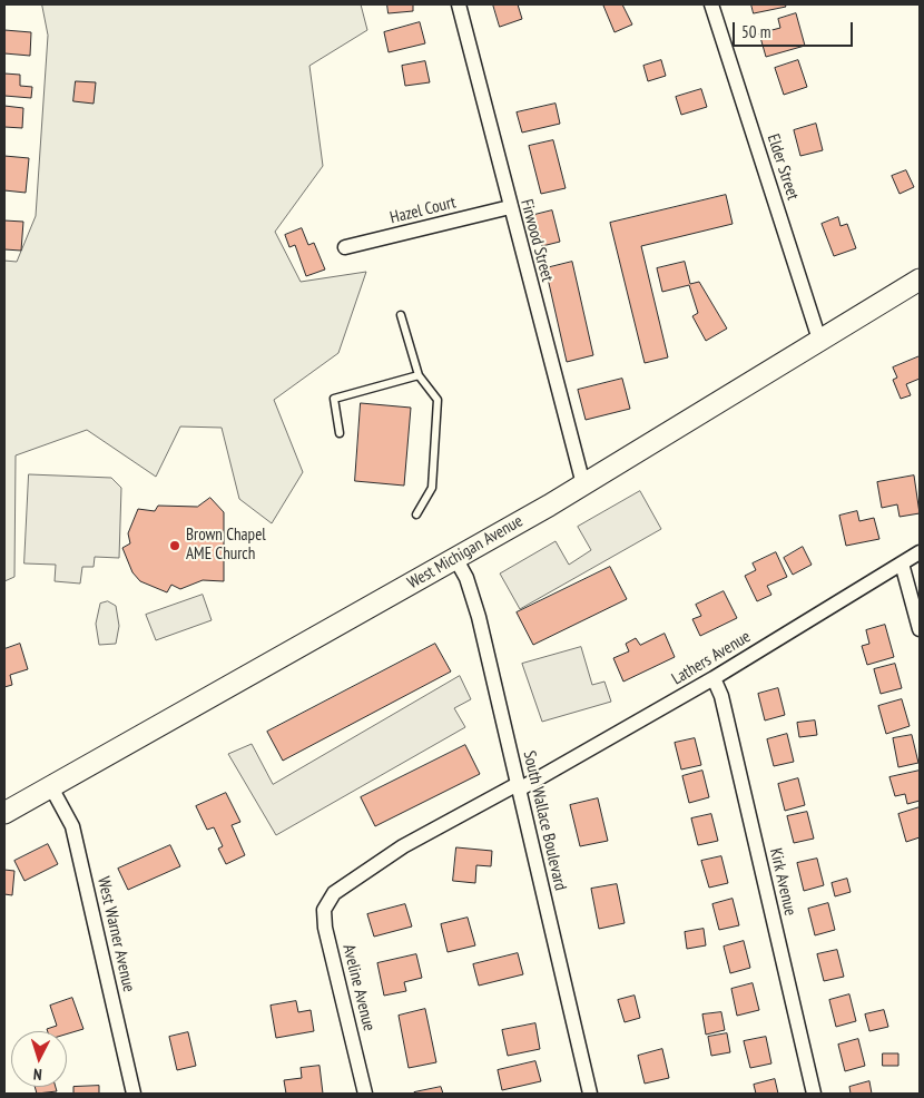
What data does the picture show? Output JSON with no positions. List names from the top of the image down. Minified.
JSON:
{"streets":{"main road":["West Michigan Avenue"],"street":["Elder Street","Hazel Court","Firwood Street","Lathers Avenue","South Wallace Boulevard","Kirk Avenue","West Warner Avenue","Aveline Avenue"]},"crossings":[["Elder Street","West Michigan Avenue"],["Hazel Court","Firwood Street"],["Firwood Street","West Michigan Avenue"],["West Michigan Avenue","South Wallace Boulevard"],["West Michigan Avenue","West Warner Avenue"],["Lathers Avenue","South Wallace Boulevard"],["Lathers Avenue","Kirk Avenue"],["Lathers Avenue","Aveline Avenue"]],"places":["Brown Chapel AME Church"],"scale_bar":"50 m","north":"bottom"}
